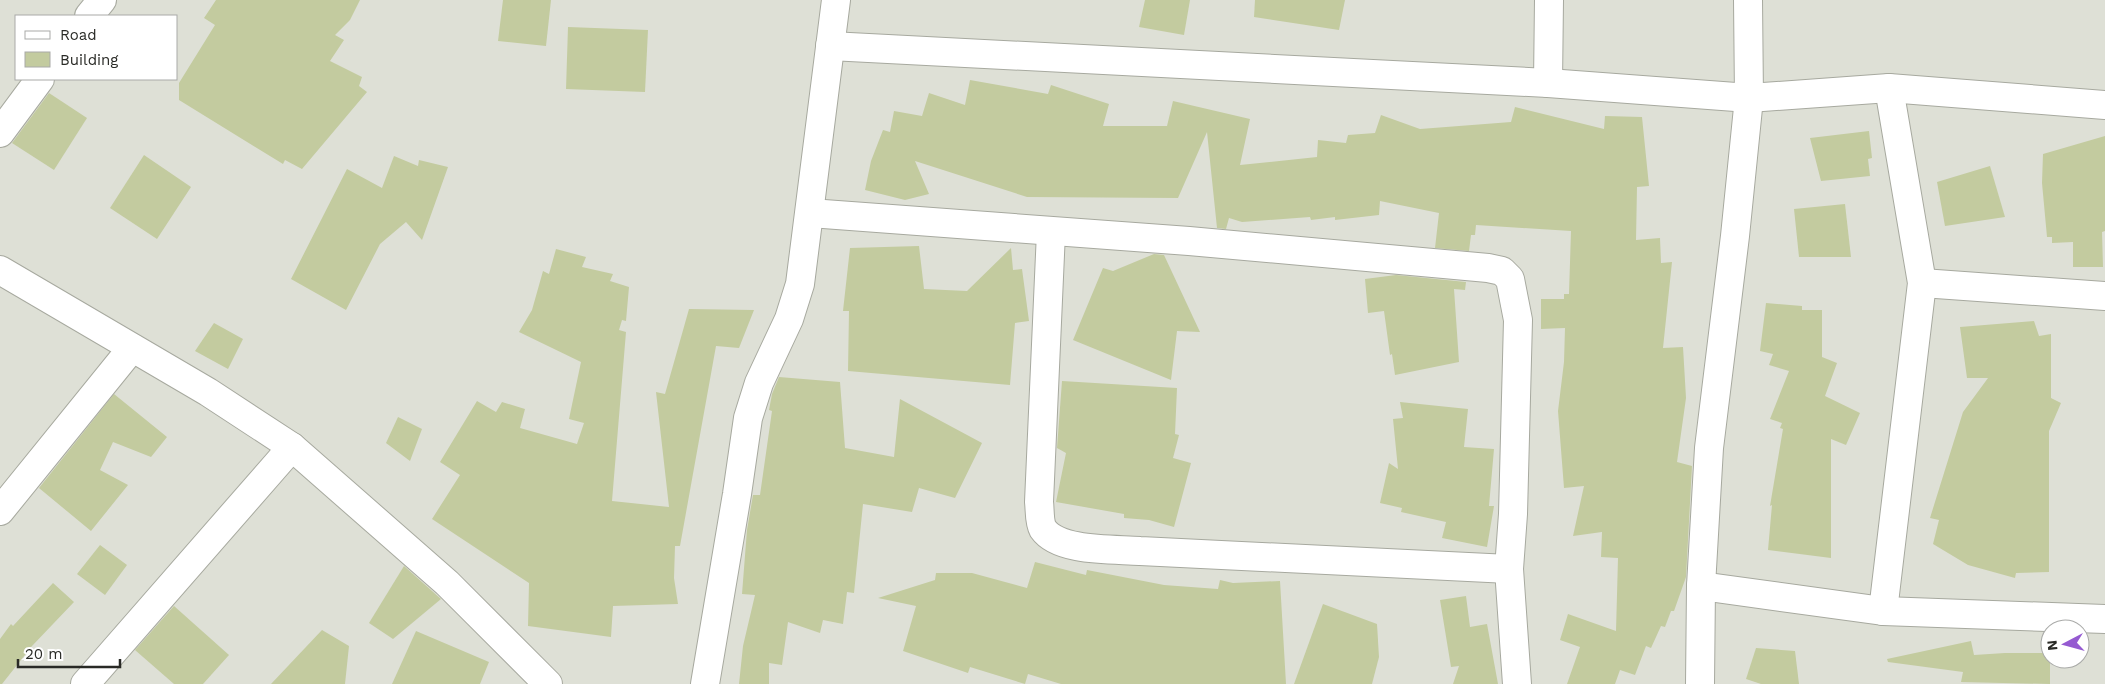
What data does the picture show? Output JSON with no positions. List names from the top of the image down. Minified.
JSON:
{"legend":["Road","Building"],"scale_bar":"20 m","north":"left"}
